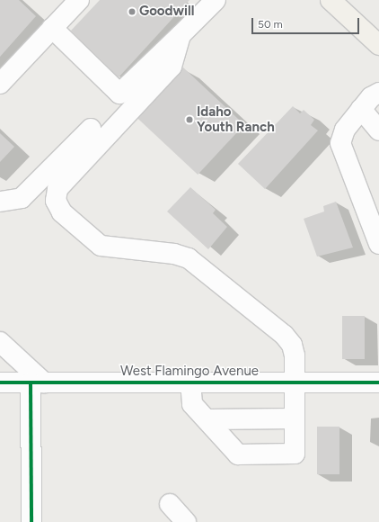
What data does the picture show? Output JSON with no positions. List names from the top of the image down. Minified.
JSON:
{"streets":{"street":["West Flamingo Avenue"]},"places":["Goodwill","Idaho Youth Ranch"],"scale_bar":"50 m"}
